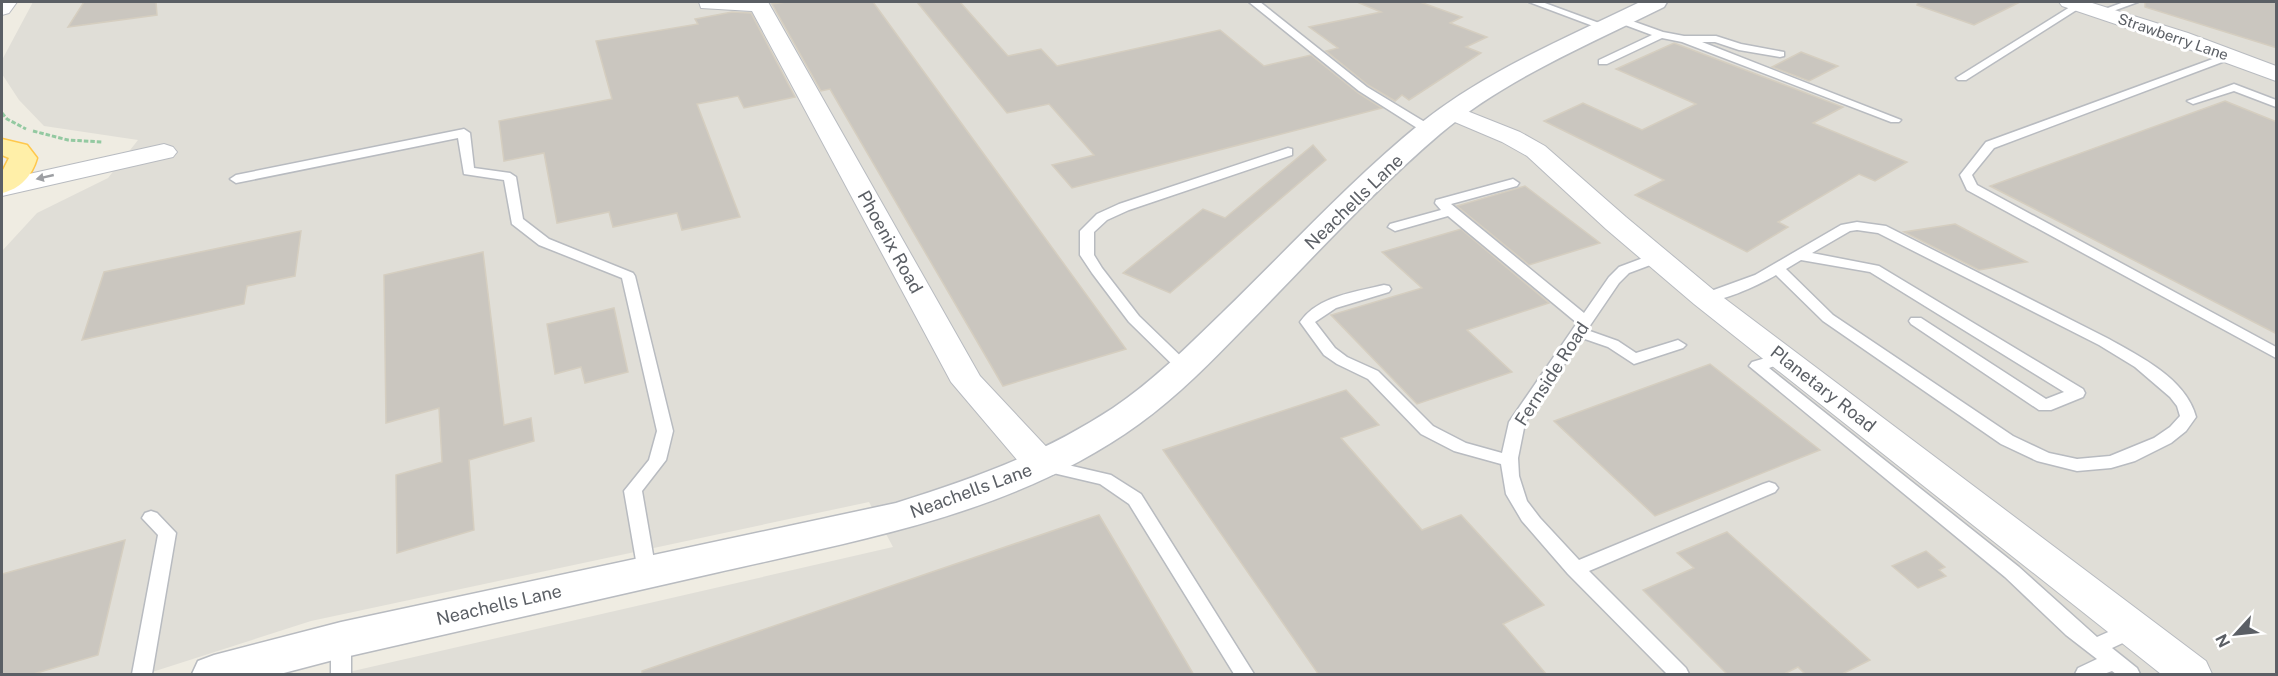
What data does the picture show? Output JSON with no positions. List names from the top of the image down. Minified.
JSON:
{"streets":{"street":["Strawberry Lane","Neachells Lane","Phoenix Road","Planetary Road"],"lane":["Fernside Road"]},"crossings":[["Neachells Lane","Phoenix Road"],["Neachells Lane","Planetary Road"],["Fernside Road","Planetary Road"]],"north":"bottom left"}
